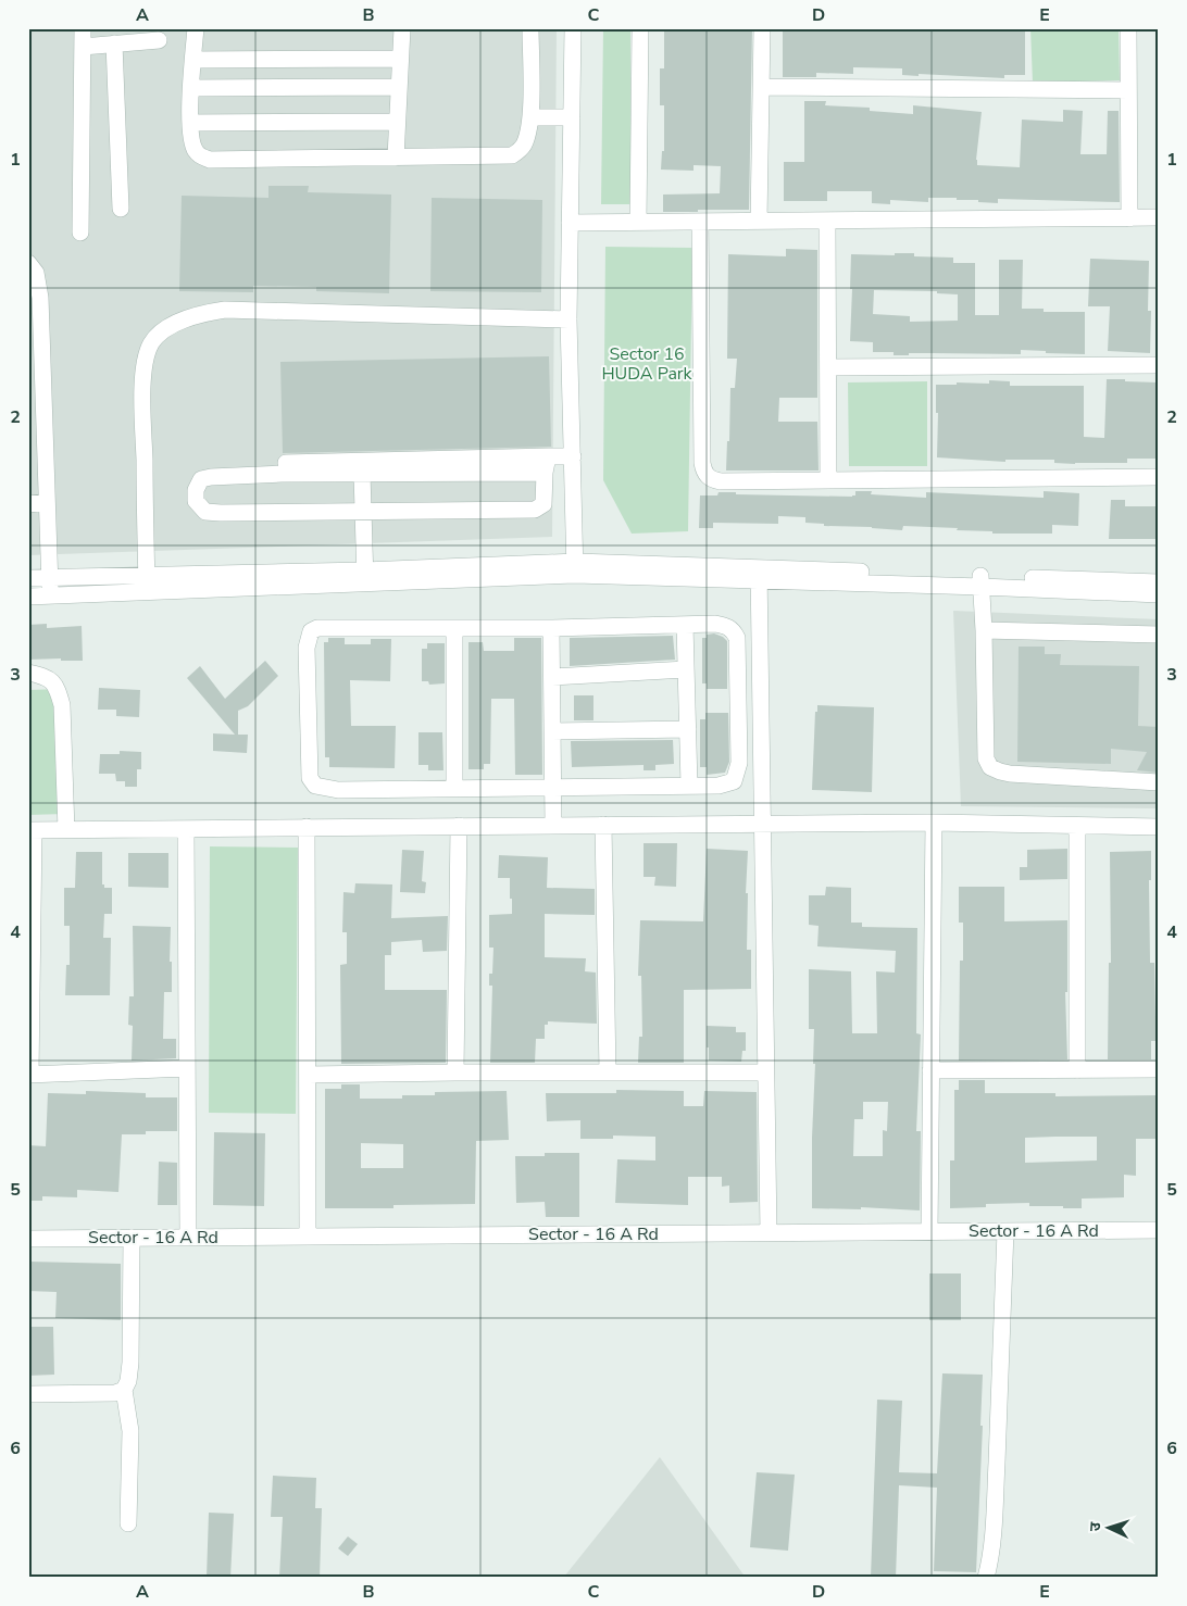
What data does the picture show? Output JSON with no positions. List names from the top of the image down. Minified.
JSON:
{"streets":{"street":["Sector - 16 A Rd"]},"parks":["Sector 16 HUDA Park"],"north":"left","grid":{"columns":["A","B","C","D","E"],"rows":["1","2","3","4","5","6"]}}
